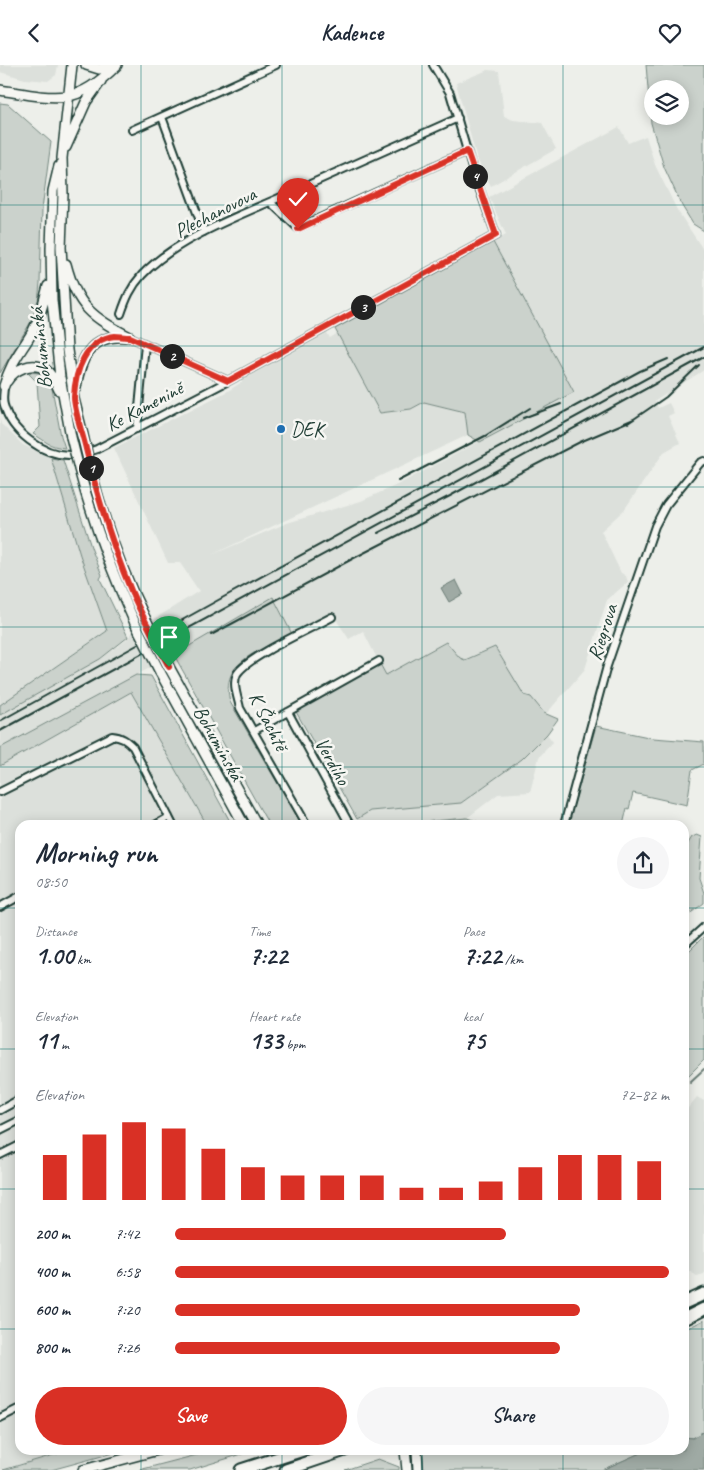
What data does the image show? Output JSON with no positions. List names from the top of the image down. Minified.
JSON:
{"streets":{"main road":["Bohumínská"],"street":["Plechanovova","Ke Kamenině","Riegrova","K Šachtě","Verdiho"]},"places":["DEK"],"page":{"header":"Kadence","pins":["4","3","2","1"],"heading":["Morning run","08:50"],"stats":[["Distance","1.00 km"],["Time","7:22"],["Pace","7:22 /km"],["Elevation","11 m"],["Heart rate","133 bpm"],["kcal","75"]],"chart":["Elevation","72–82 m"],"list":[{"name":"200 m","note":"7:42"},{"name":"400 m","note":"6:58"},{"name":"600 m","note":"7:20"},{"name":"800 m","note":"7:26"}],"buttons":["Save","Share"]}}
